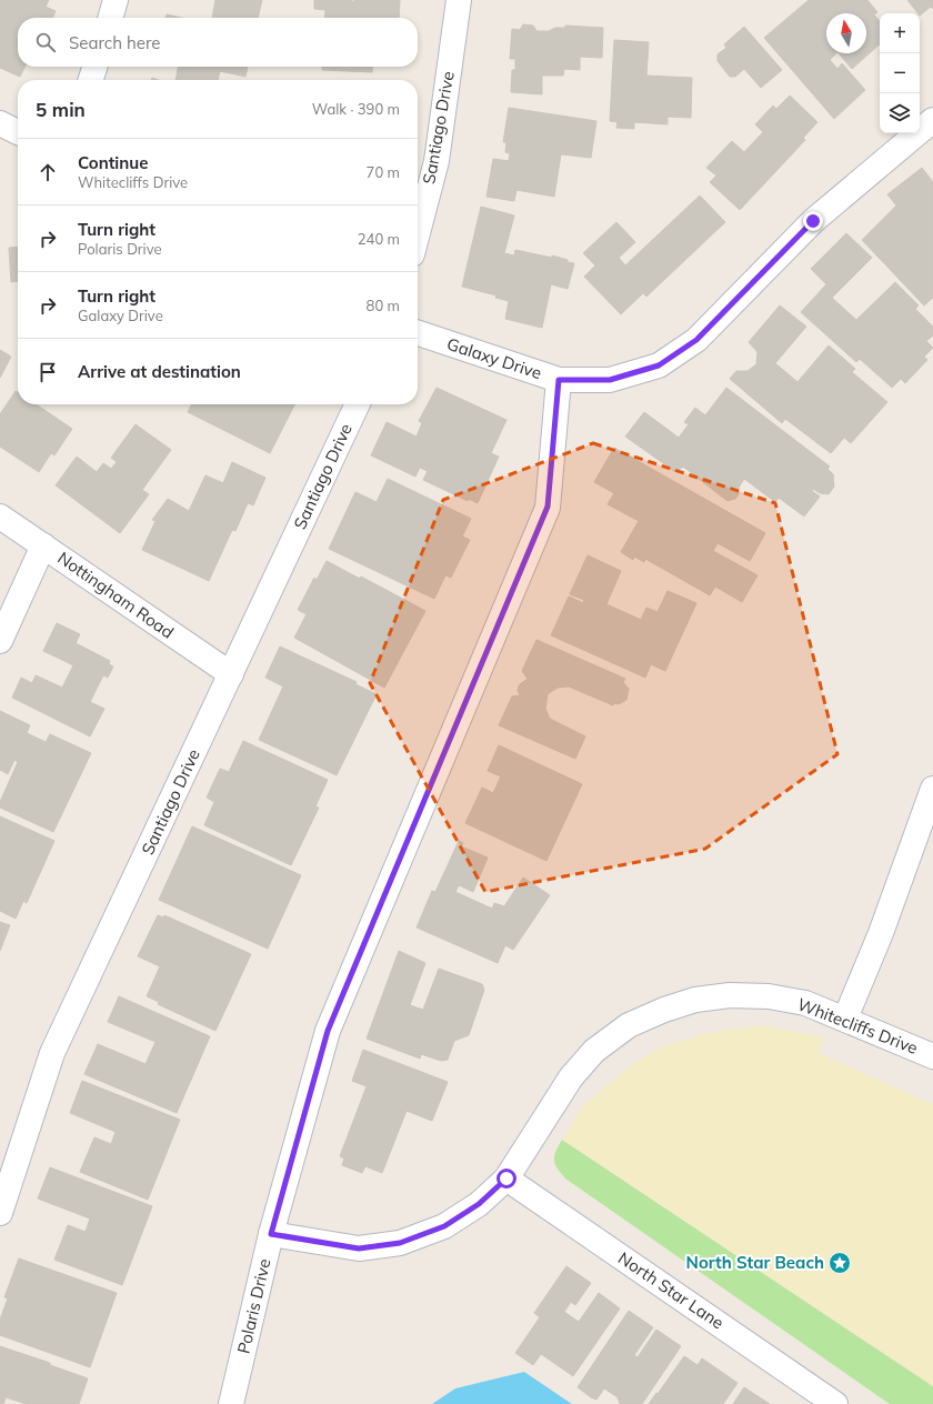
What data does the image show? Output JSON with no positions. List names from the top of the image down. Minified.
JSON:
{"streets":{"street":["Santiago Drive","Galaxy Drive","Nottingham Road","Whitecliffs Drive","North Star Lane","Polaris Drive"]},"crossings":[["Santiago Drive","Nottingham Road"],["Galaxy Drive","Polaris Drive"],["Whitecliffs Drive","North Star Lane"],["Whitecliffs Drive","Polaris Drive"]],"places":{"place":["North Star Beach"]},"north":"top","page":{"map_buttons":["+","−"],"search":"Search here","heading":["5 min","Walk · 390 m"],"list":[["Continue","Whitecliffs Drive","70 m"],["Turn right","Polaris Drive","240 m"],["Turn right","Galaxy Drive","80 m"],"Arrive at destination"]}}
